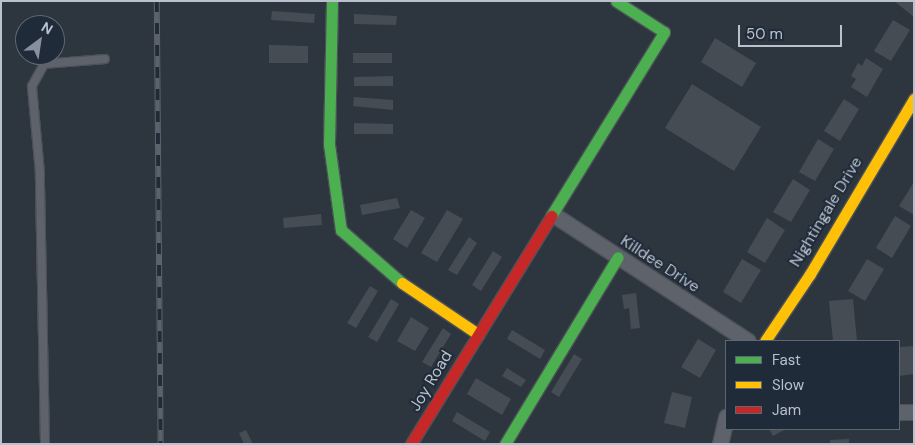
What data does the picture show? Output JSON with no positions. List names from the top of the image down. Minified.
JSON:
{"streets":{"street":["Nightingale Drive","Killdee Drive","Joy Road"]},"crossings":[["Killdee Drive","Joy Road"]],"legend":["Fast","Slow","Jam"],"scale_bar":"50 m","north":"top right"}
